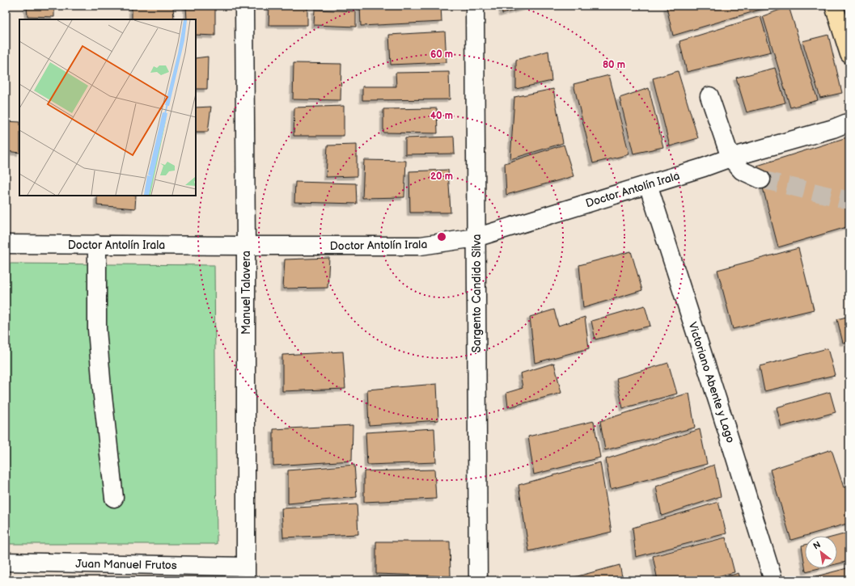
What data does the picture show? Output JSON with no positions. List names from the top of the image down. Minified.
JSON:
{"streets":{"street":["Doctor Antolín Irala","Manuel Talavera","Sargento Candido Silva","Victoriano Abente y Lago","Juan Manuel Frutos"]},"crossings":[["Doctor Antolín Irala","Manuel Talavera"],["Doctor Antolín Irala","Sargento Candido Silva"],["Doctor Antolín Irala","Victoriano Abente y Lago"],["Manuel Talavera","Juan Manuel Frutos"]],"north":"top left","rings":["60 m","80 m","40 m","20 m"]}
